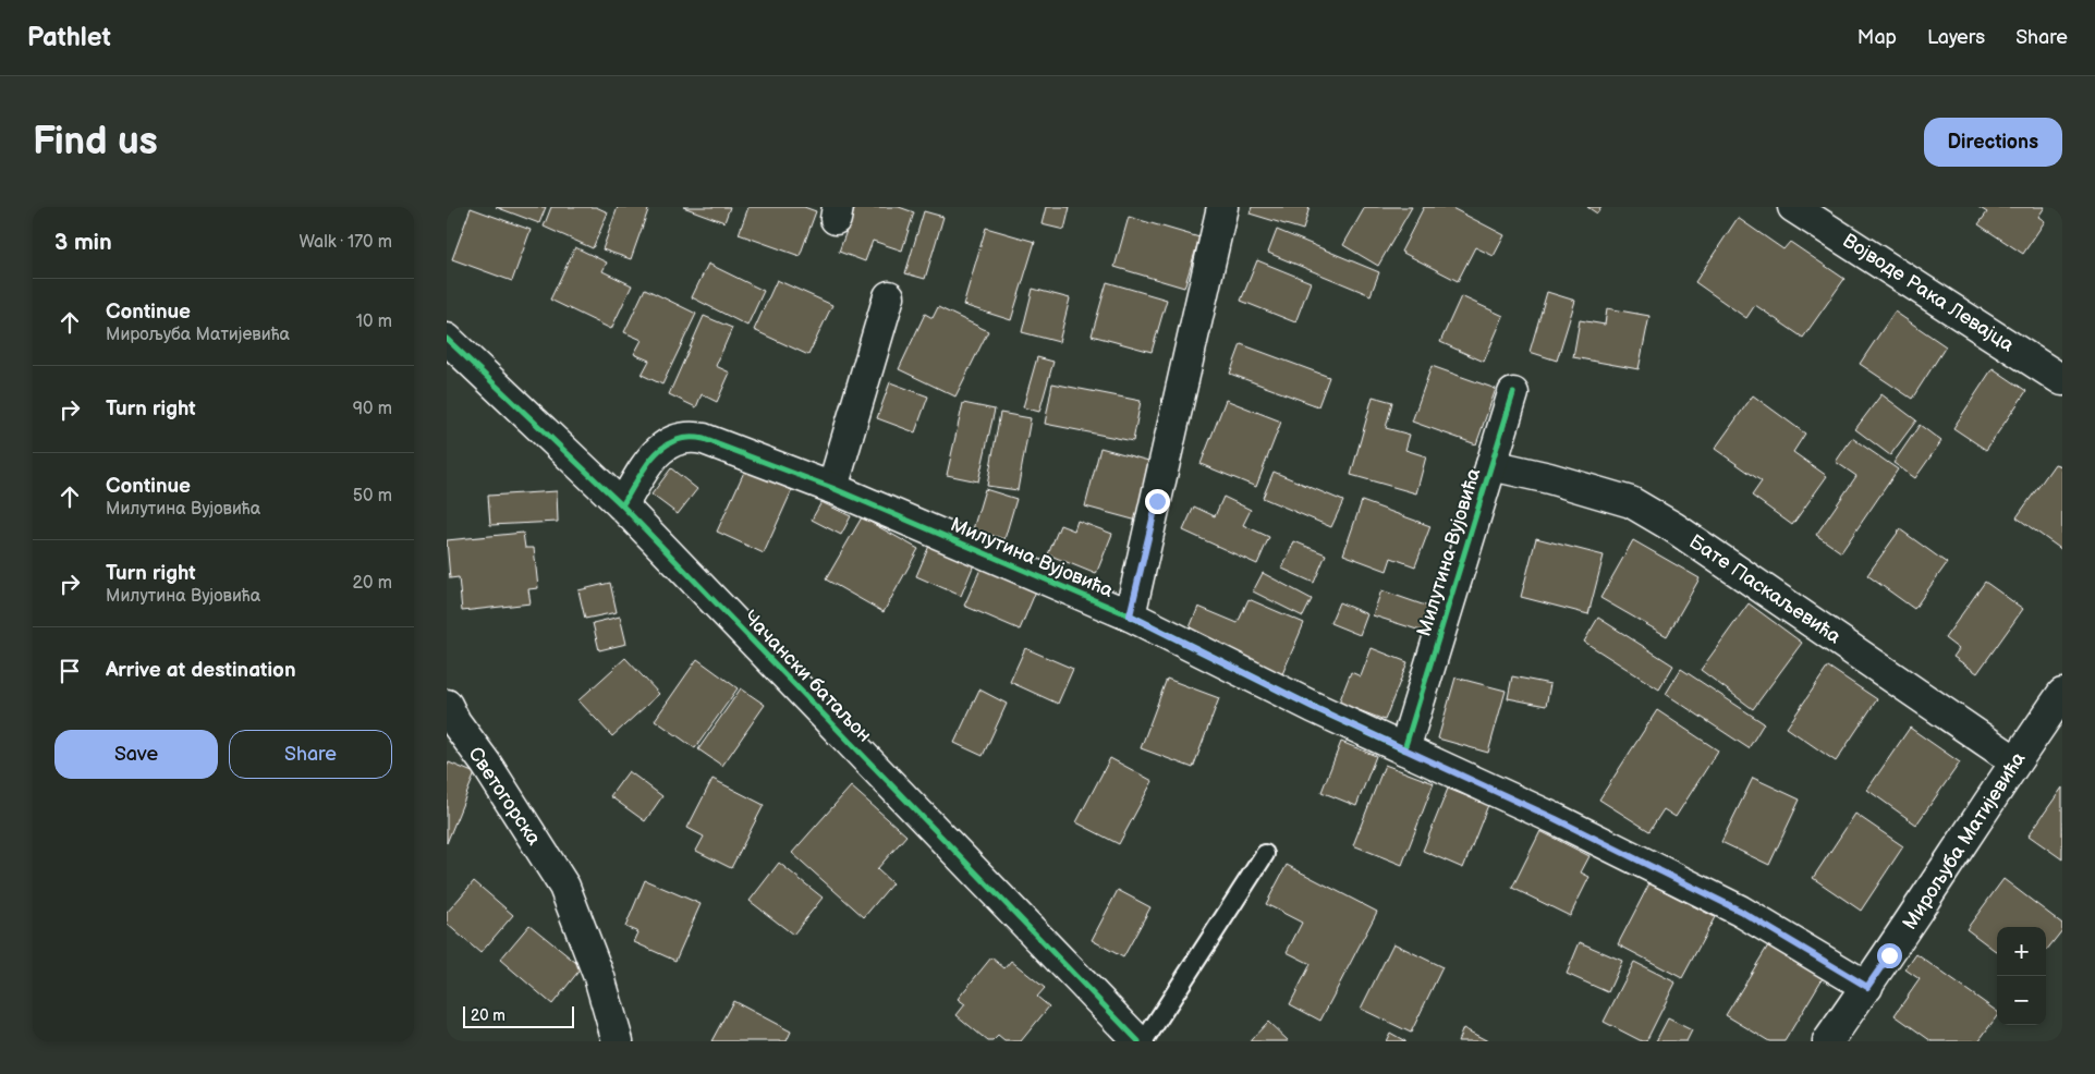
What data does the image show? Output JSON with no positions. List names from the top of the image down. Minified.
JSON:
{"streets":{"street":["Војводе Рака Левајца","Милутина Вујовића","Бате Паскаљевића","Чачански батаљон","Светогорска","Мирољуба Матијевића"]},"crossings":[["Милутина Вујовића","Бате Паскаљевића"],["Милутина Вујовића","Чачански батаљон"],["Бате Паскаљевића","Мирољуба Матијевића"]],"scale_bar":"20 m","page":{"header":"Pathlet","nav":["Map","Layers","Share"],"buttons":["Directions",["Save","Share"]],"title":"Find us","heading":["3 min","Walk · 170 m"],"list":[["Continue","Мирољуба Матијевића","10 m"],["Turn right","90 m"],["Continue","Милутина Вујовића","50 m"],["Turn right","Милутина Вујовића","20 m"],"Arrive at destination"],"map_buttons":["+","−"],"scale":"20 m"}}
